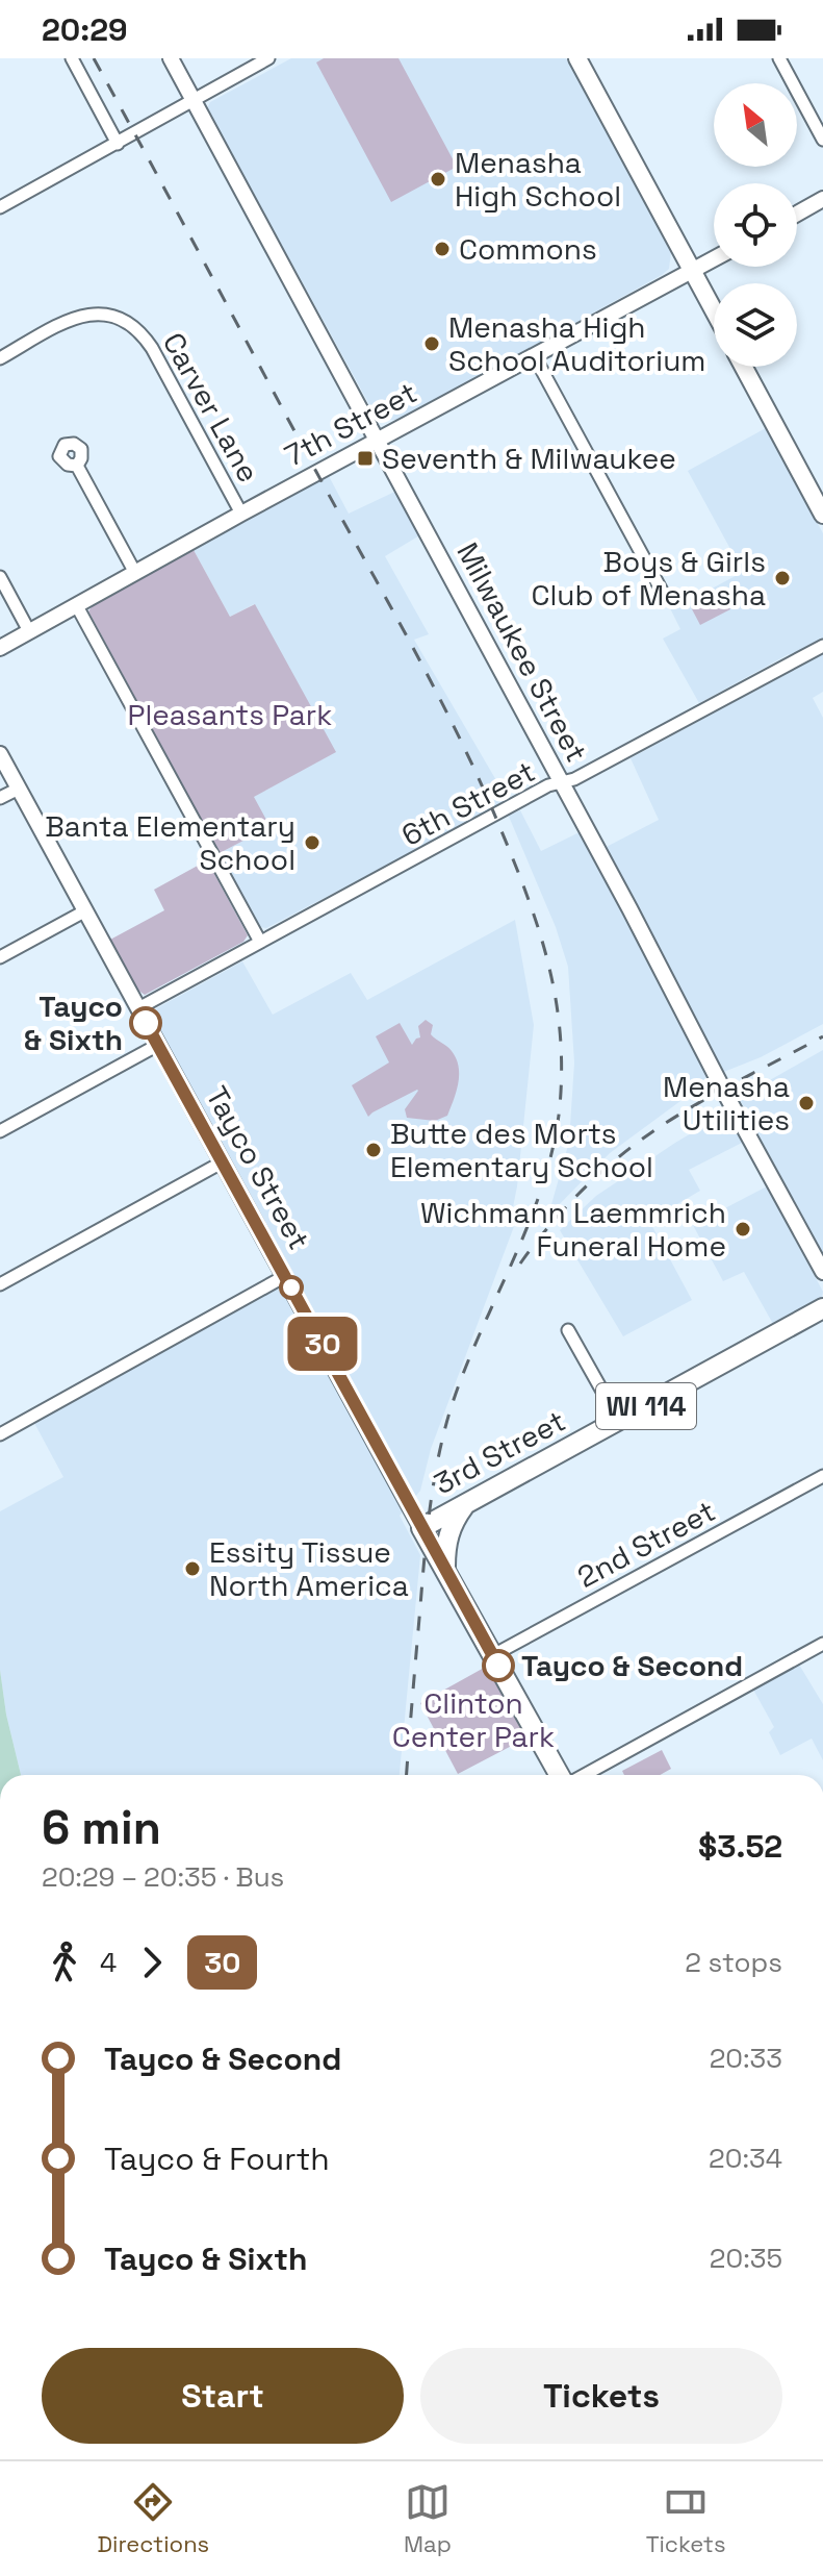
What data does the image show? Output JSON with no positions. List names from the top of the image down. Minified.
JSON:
{"streets":{"main road":["Tayco Street","WI 114","3rd Street"],"street":["Carver Lane","7th Street","Milwaukee Street","6th Street","2nd Street"]},"crossings":[["Carver Lane","7th Street"],["7th Street","Milwaukee Street"],["Milwaukee Street","6th Street"],["6th Street","Tayco Street"],["Tayco Street","3rd Street"],["Tayco Street","2nd Street"]],"parks":["Pleasants Park","Clinton Center Park"],"places":{"other":["Menasha High School","Commons","Menasha High School Auditorium","Boys & Girls Club of Menasha","Banta Elementary School","Tayco & Sixth","Menasha Utilities","Butte des Morts Elementary School","Wichmann Laemmrich Funeral Home","Essity Tissue North America","Tayco & Second"],"transit":["Seventh & Milwaukee"]},"lines":["bus line 30"],"north":"top left","page":{"status":"20:29","on_map":"30","heading":["6 min","20:29 – 20:35 · Bus","$3.52"],"legs":["4","30","2 stops"],"list":[{"name":"Tayco & Second","value":"20:33"},{"name":"Tayco & Fourth","value":"20:34"},{"name":"Tayco & Sixth","value":"20:35"}],"buttons":["Start","Tickets"],"tabs":["Directions","Map","Tickets"]}}
